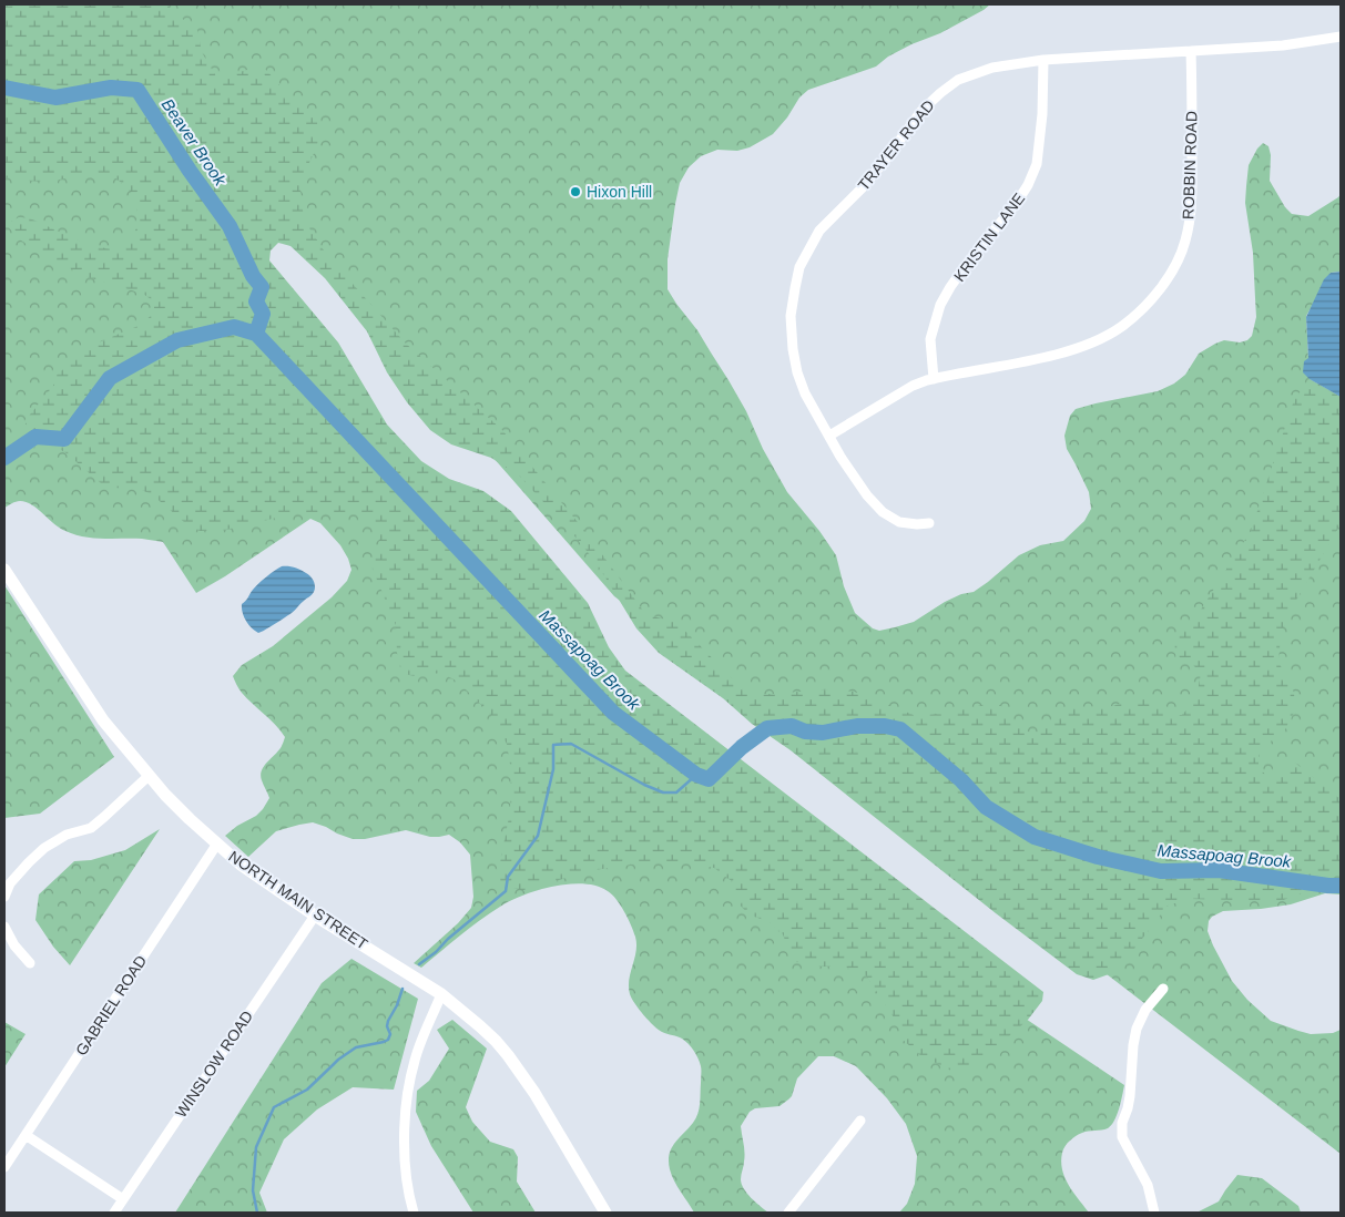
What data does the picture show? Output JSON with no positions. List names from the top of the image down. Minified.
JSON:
{"streets":{"main road":["NORTH MAIN STREET"],"street":["TRAYER ROAD","ROBBIN ROAD","KRISTIN LANE","GABRIEL ROAD","WINSLOW ROAD"]},"crossings":[["TRAYER ROAD","ROBBIN ROAD"],["TRAYER ROAD","KRISTIN LANE"],["ROBBIN ROAD","KRISTIN LANE"],["NORTH MAIN STREET","GABRIEL ROAD"],["NORTH MAIN STREET","WINSLOW ROAD"]],"water":["Beaver Brook","Massapoag Brook"],"places":["Hixon Hill"]}
